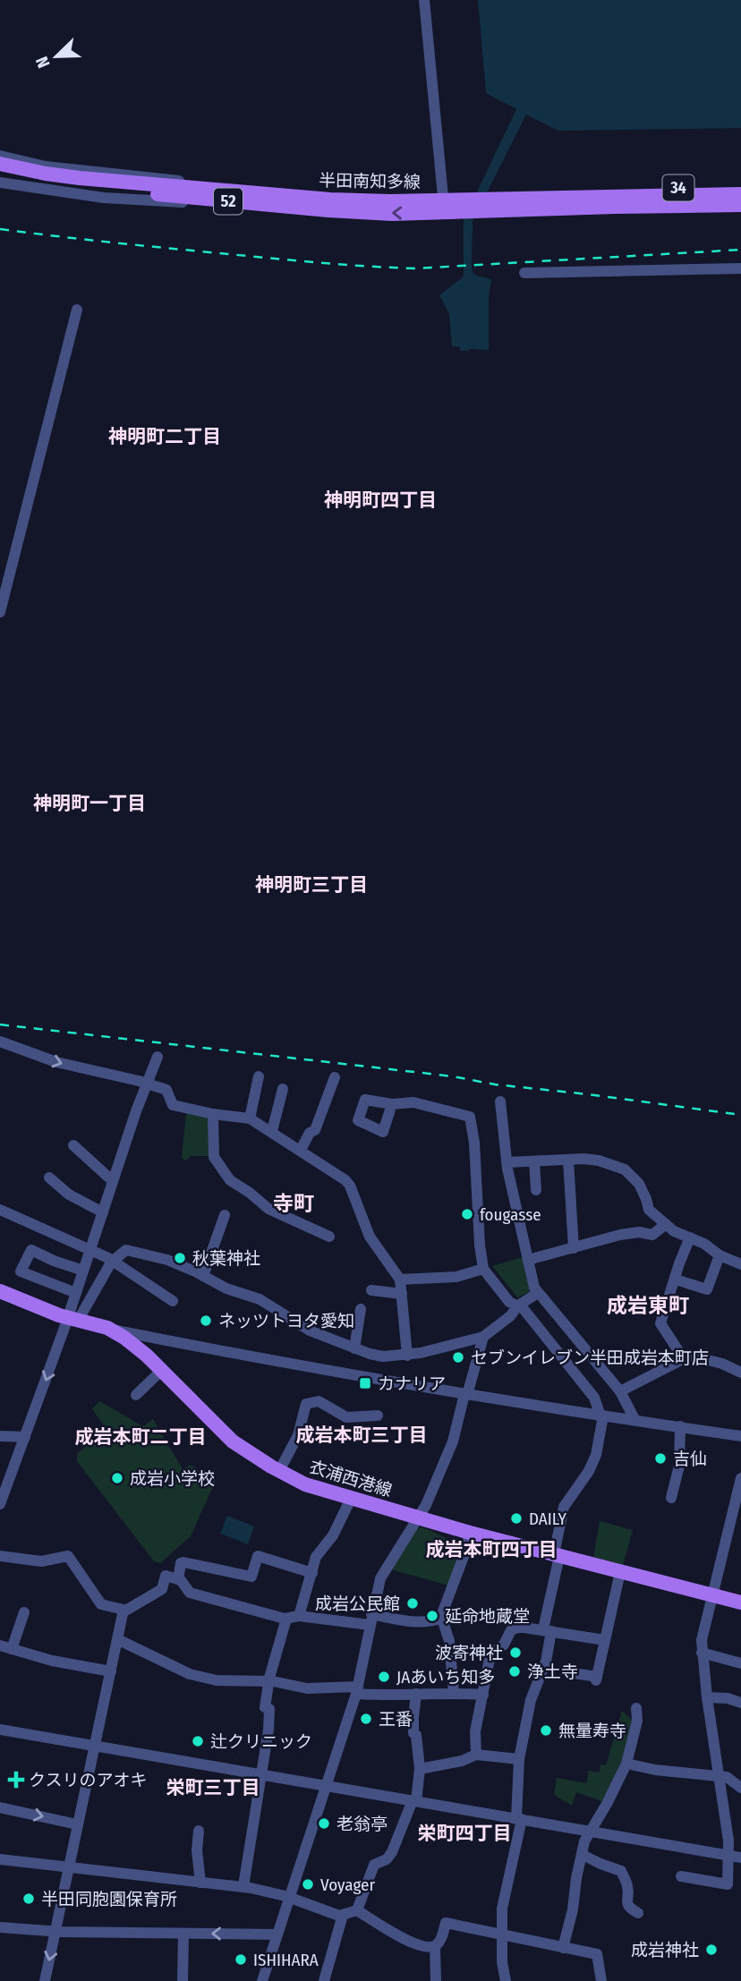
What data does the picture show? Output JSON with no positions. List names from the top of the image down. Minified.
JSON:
{"streets":{"main road":["半田南知多線","34","52","衣浦西港線"]},"crossings":[["半田南知多線","34"]],"districts":["神明町二丁目","神明町四丁目","神明町一丁目","神明町三丁目","寺町","成岩東町","成岩本町三丁目","成岩本町二丁目","成岩本町四丁目","栄町三丁目","栄町四丁目"],"places":{"other":["fougasse","秋葉神社","ネッツトヨタ愛知","セブンイレブン半田成岩本町店","吉仙","成岩小学校","DAILY","成岩公民館","延命地蔵堂","波寄神社","浄土寺","JAあいち知多","王番","無量寿寺","辻クリニック","老翁亭","Voyager","半田同胞園保育所","成岩神社","ISHIHARA"],"transit":["カナリア"],"health":["クスリのアオキ"]},"north":"bottom left"}
